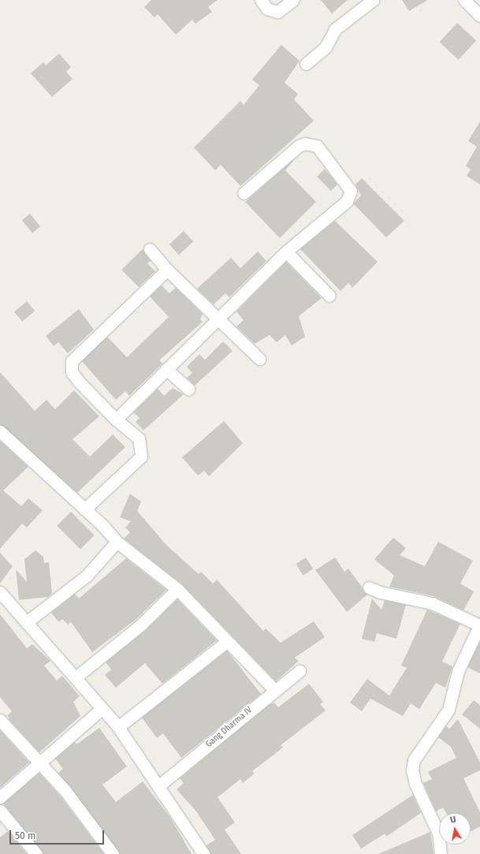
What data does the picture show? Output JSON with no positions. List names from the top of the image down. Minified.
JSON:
{"streets":{"street":["Gang Dharma IV"]},"scale_bar":"50 m","north":"top"}
